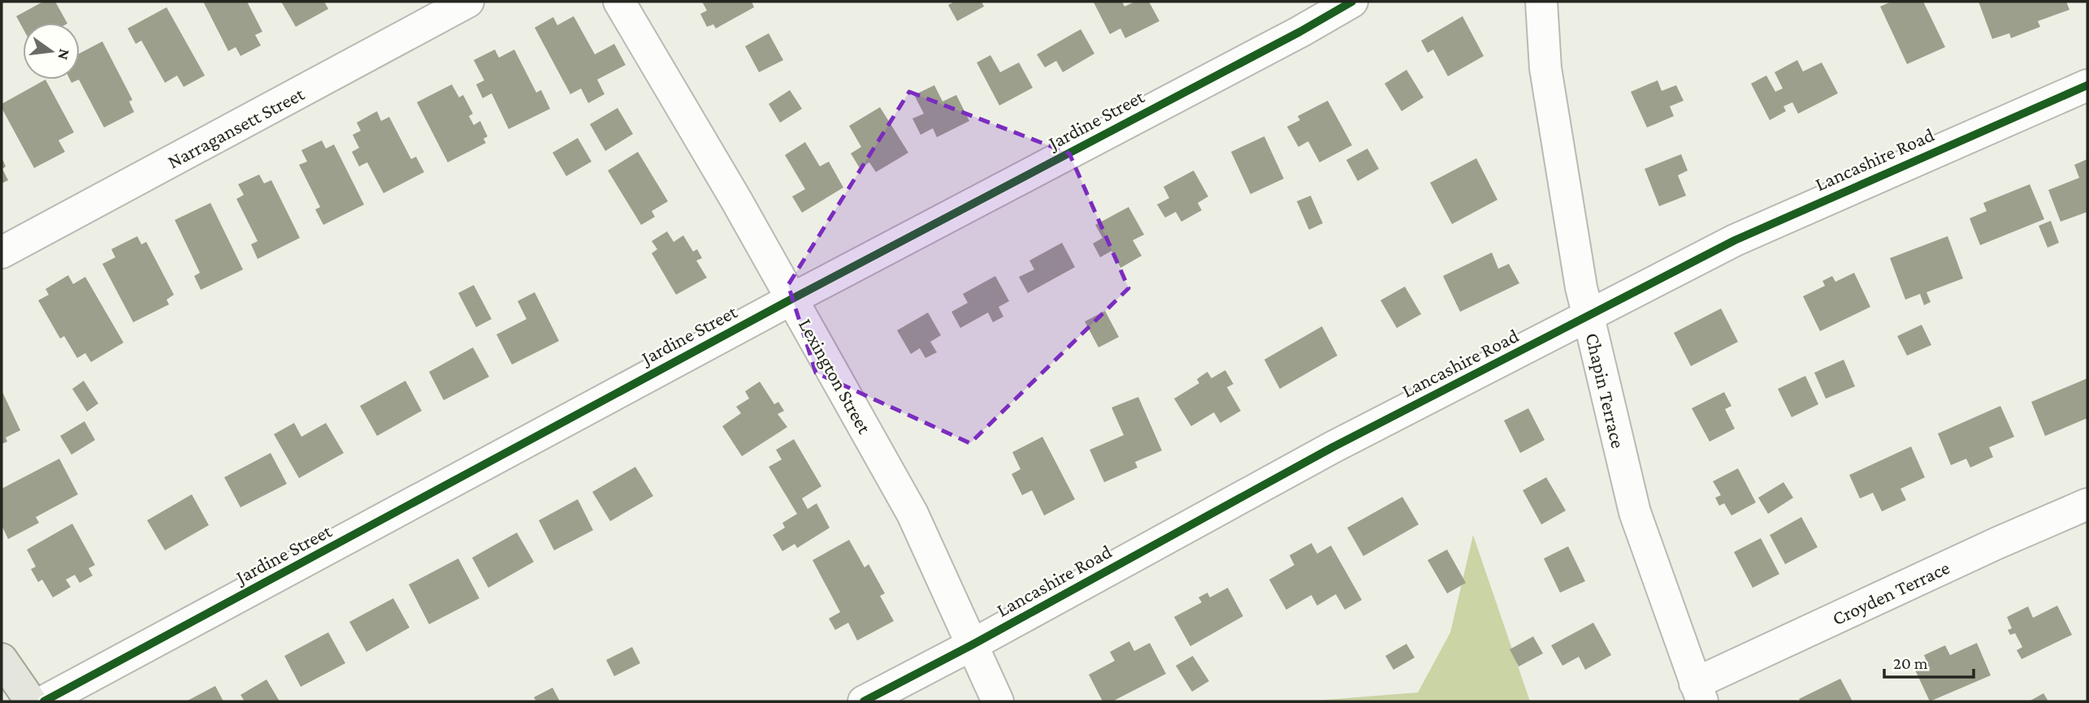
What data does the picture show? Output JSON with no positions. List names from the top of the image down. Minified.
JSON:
{"streets":{"street":["Jardine Street","Narragansett Street","Lancashire Road","Lexington Street","Chapin Terrace","Croyden Terrace"]},"crossings":[["Jardine Street","Lexington Street"],["Lancashire Road","Lexington Street"],["Lancashire Road","Chapin Terrace"],["Chapin Terrace","Croyden Terrace"]],"scale_bar":"20 m","north":"right"}
